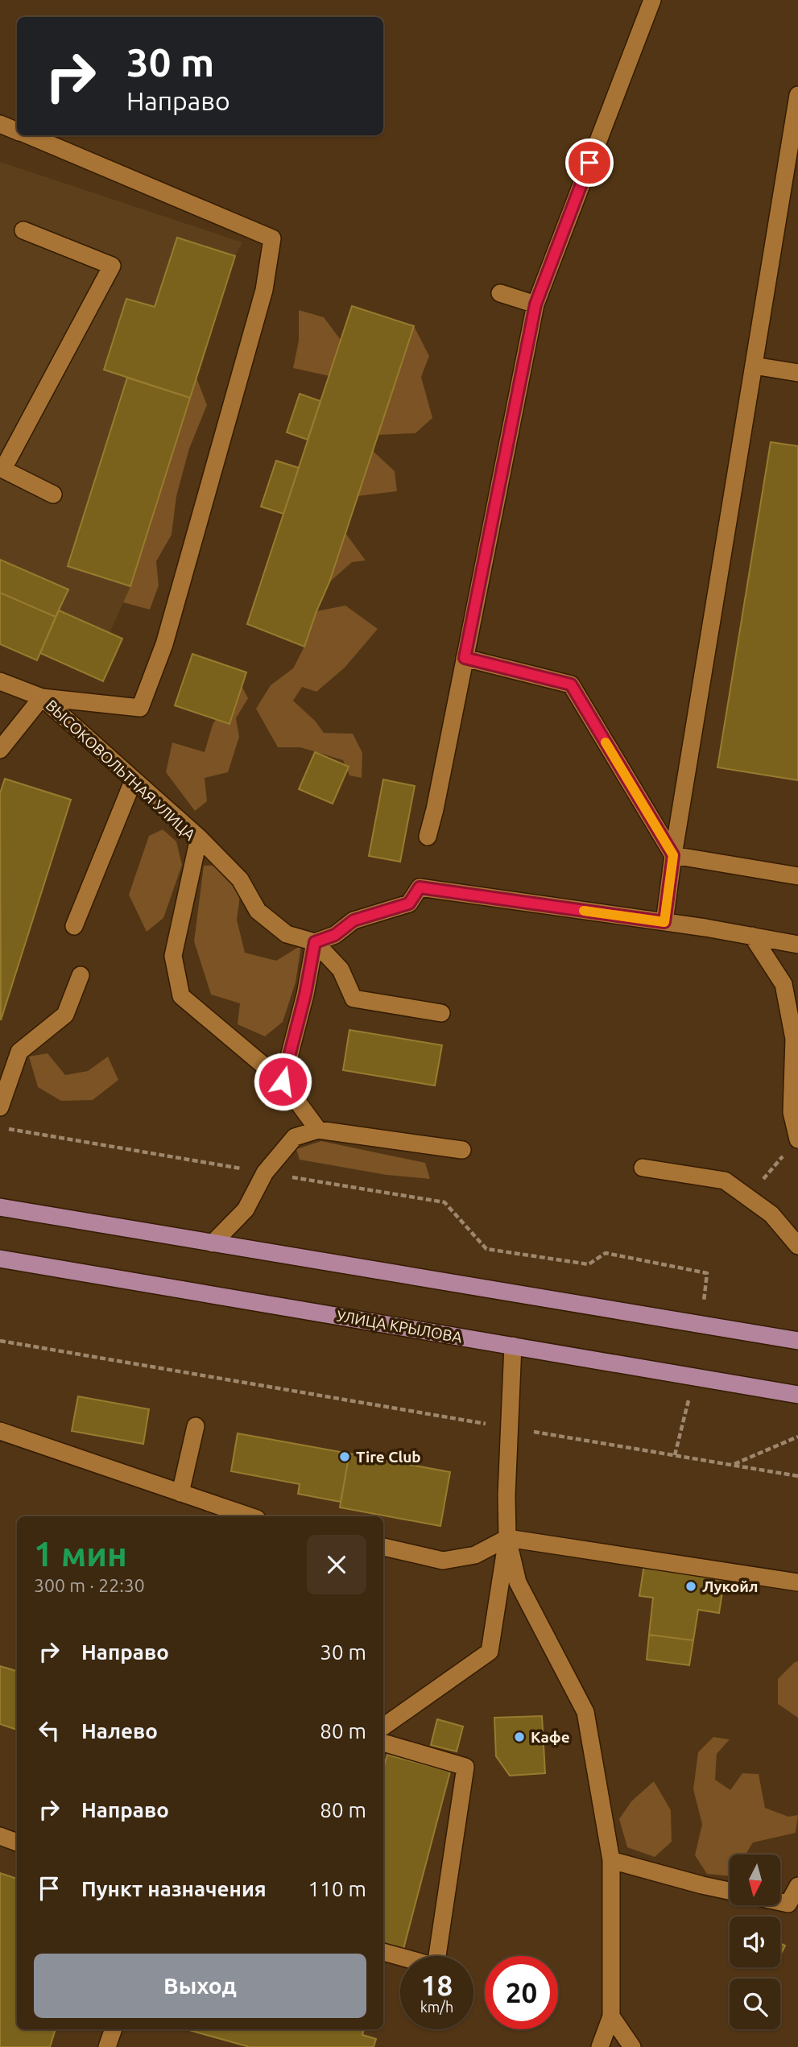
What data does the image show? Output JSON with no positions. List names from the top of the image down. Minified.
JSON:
{"streets":{"main road":["УЛИЦА КРЫЛОВА"],"street":["ВЫСОКОВОЛЬТНАЯ УЛИЦА"]},"places":["Tire Club","Лукойл","Кафе"],"north":"bottom","page":{"turn":["30 m","Направо"],"heading":["1 мин","300 m · 22:30"],"list":[{"name":"Направо","value":"30 m"},{"name":"Налево","value":"80 m"},{"name":"Направо","value":"80 m"},{"name":"Пункт назначения","value":"110 m"}],"buttons":"Выход","speed":"18 km/h","limit":"20"}}
